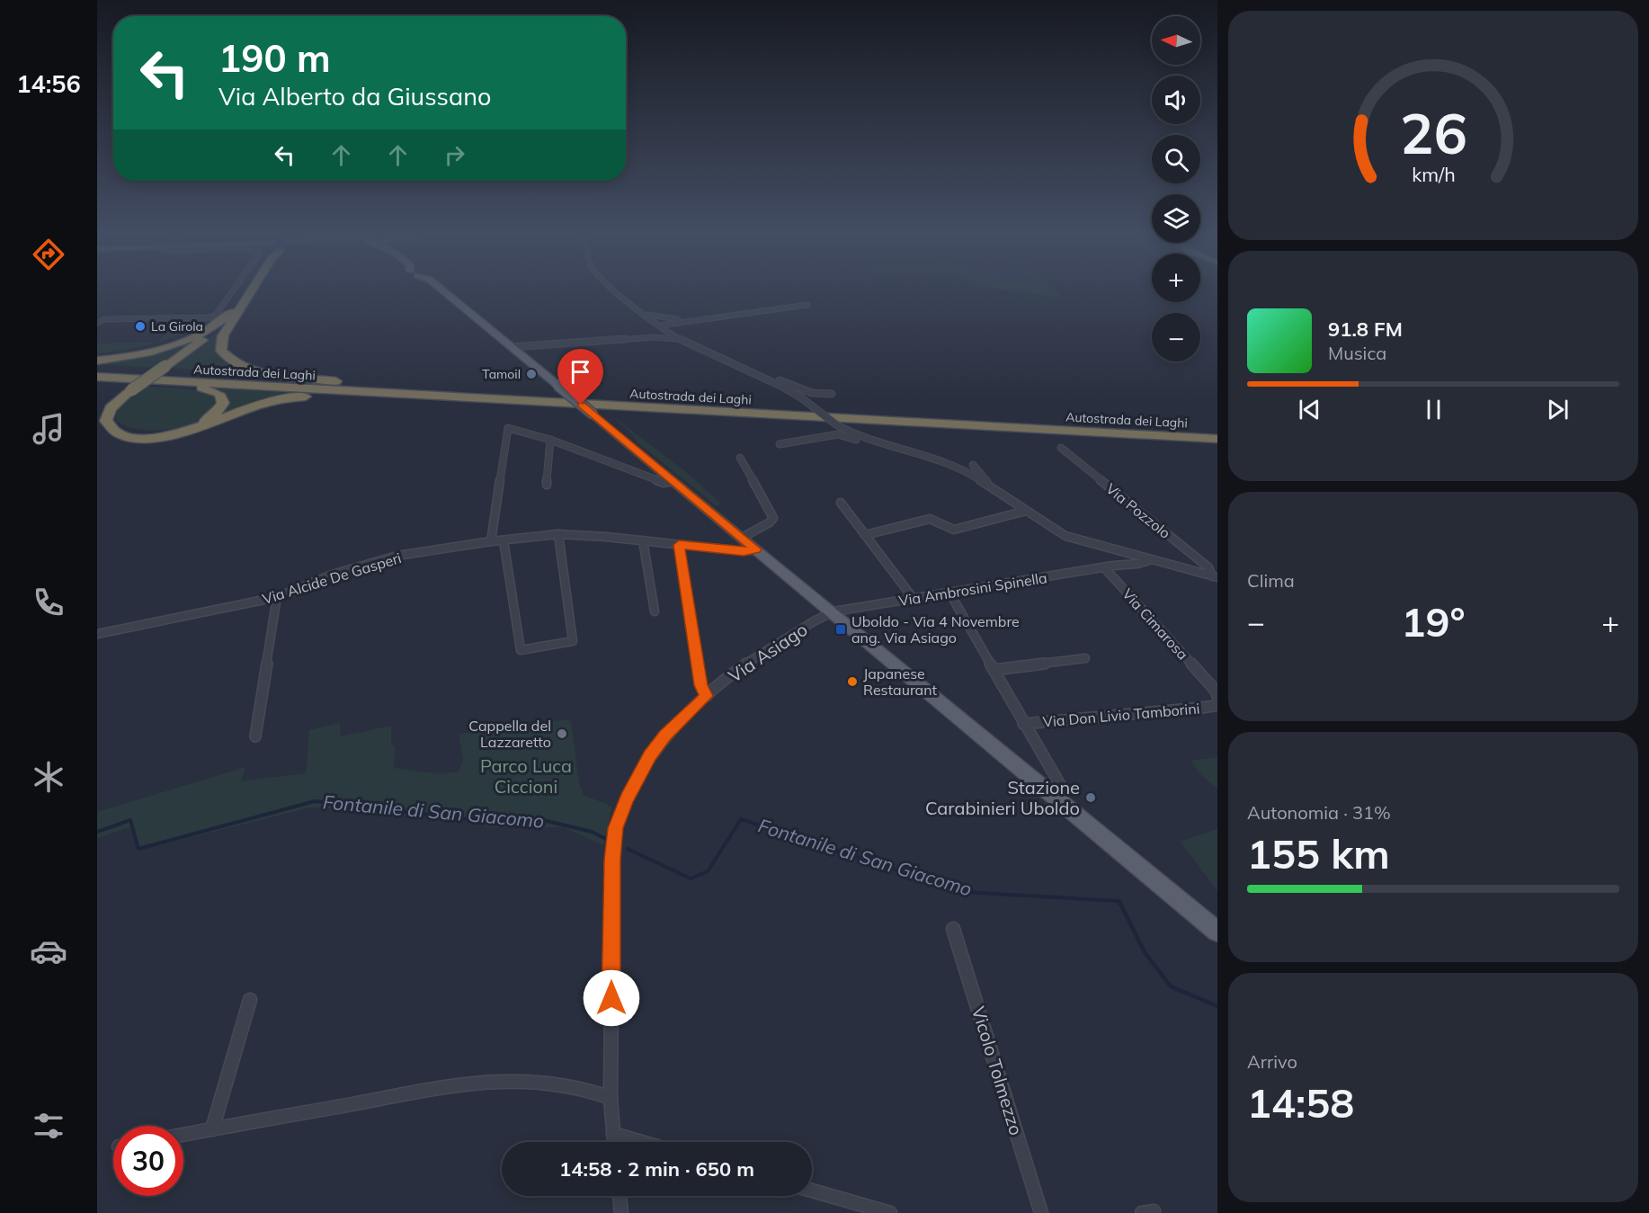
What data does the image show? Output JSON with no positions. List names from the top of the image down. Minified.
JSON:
{"streets":{"highway":["Autostrada dei Laghi"],"street":["Via Pozzolo","Via Alcide De Gasperi","Via Ambrosini Spinella","Via Cimarosa","Via Asiago","Via Don Livio Tamborini","Vicolo Tolmezzo"]},"crossings":[["Via Ambrosini Spinella","Via Cimarosa"],["Via Ambrosini Spinella","Via Asiago"],["Via Cimarosa","Via Don Livio Tamborini"]],"water":["Fontanile di San Giacomo"],"parks":["Parco Luca Ciccioni"],"places":{"other":["La Girola","Tamoil","Japanese Restaurant","Cappella del Lazzaretto","Stazione Carabinieri Uboldo"],"transit":["Uboldo - Via 4 Novembre ang. Via Asiago"]},"north":"left","page":{"tabs":"14:56","map_buttons":["+","−"],"turn":["190 m","Via Alberto da Giussano"],"song":["91.8 FM","Musica"],"tile":["Clima",["Autonomia · 31%","155 km"],["Arrivo","14:58"]],"heat":["−","19°","+"],"limit":"30","trip":"14:58 · 2 min · 650 m","gauge":["26","km/h"]}}
